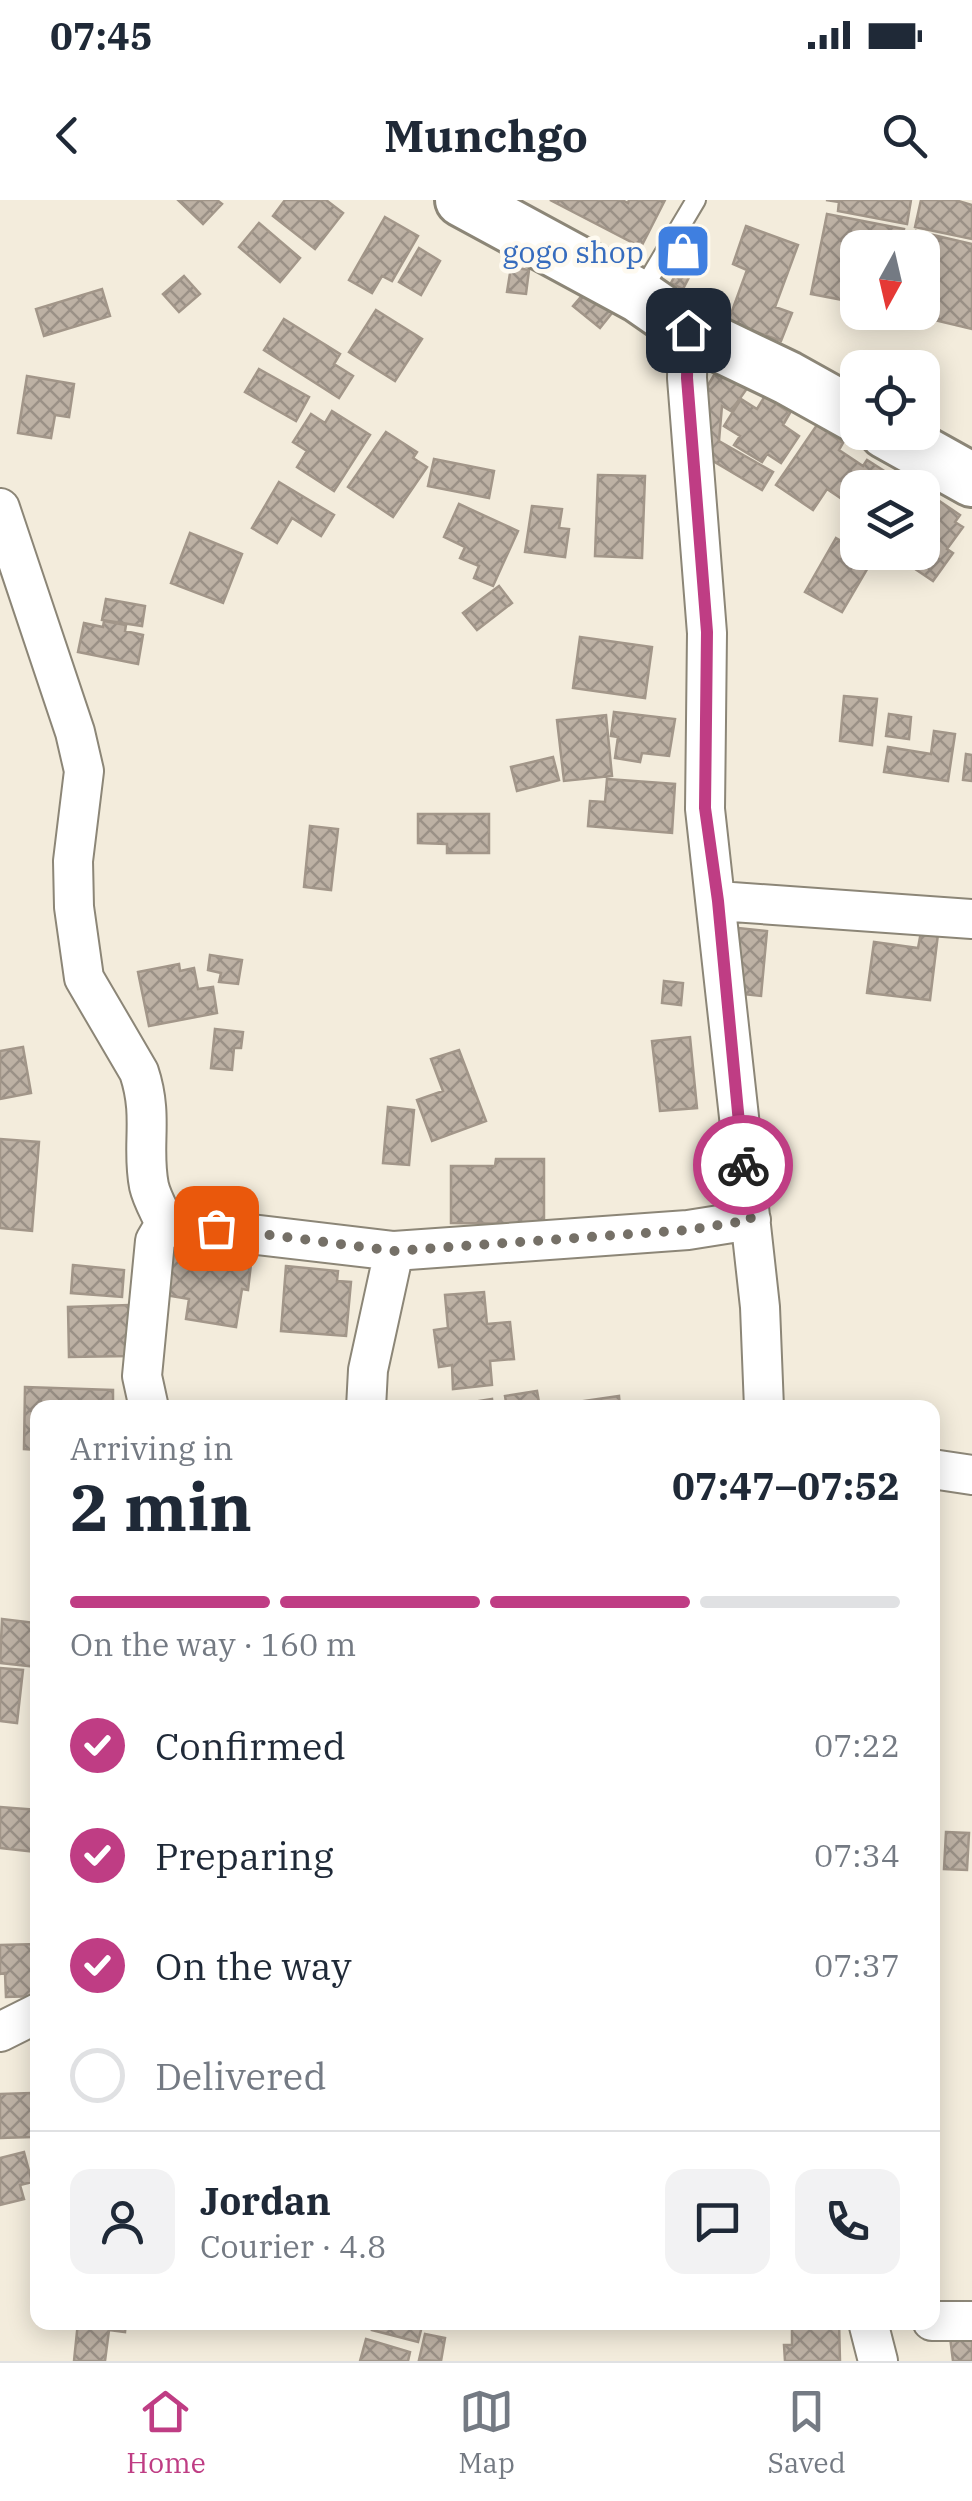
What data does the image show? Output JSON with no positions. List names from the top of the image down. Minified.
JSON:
{"places":{"shop":["gogo shop"]},"north":"bottom","page":{"status":"07:45","header":"Munchgo","heading":["2 min","Arriving in","07:47–07:52"],"panel":["Jordan","Courier · 4.8"],"bar":"On the way · 160 m","list":[["Confirmed","07:22"],["Preparing","07:34"],["On the way","07:37"],"Delivered"],"tabs":["Home","Map","Saved"]}}
